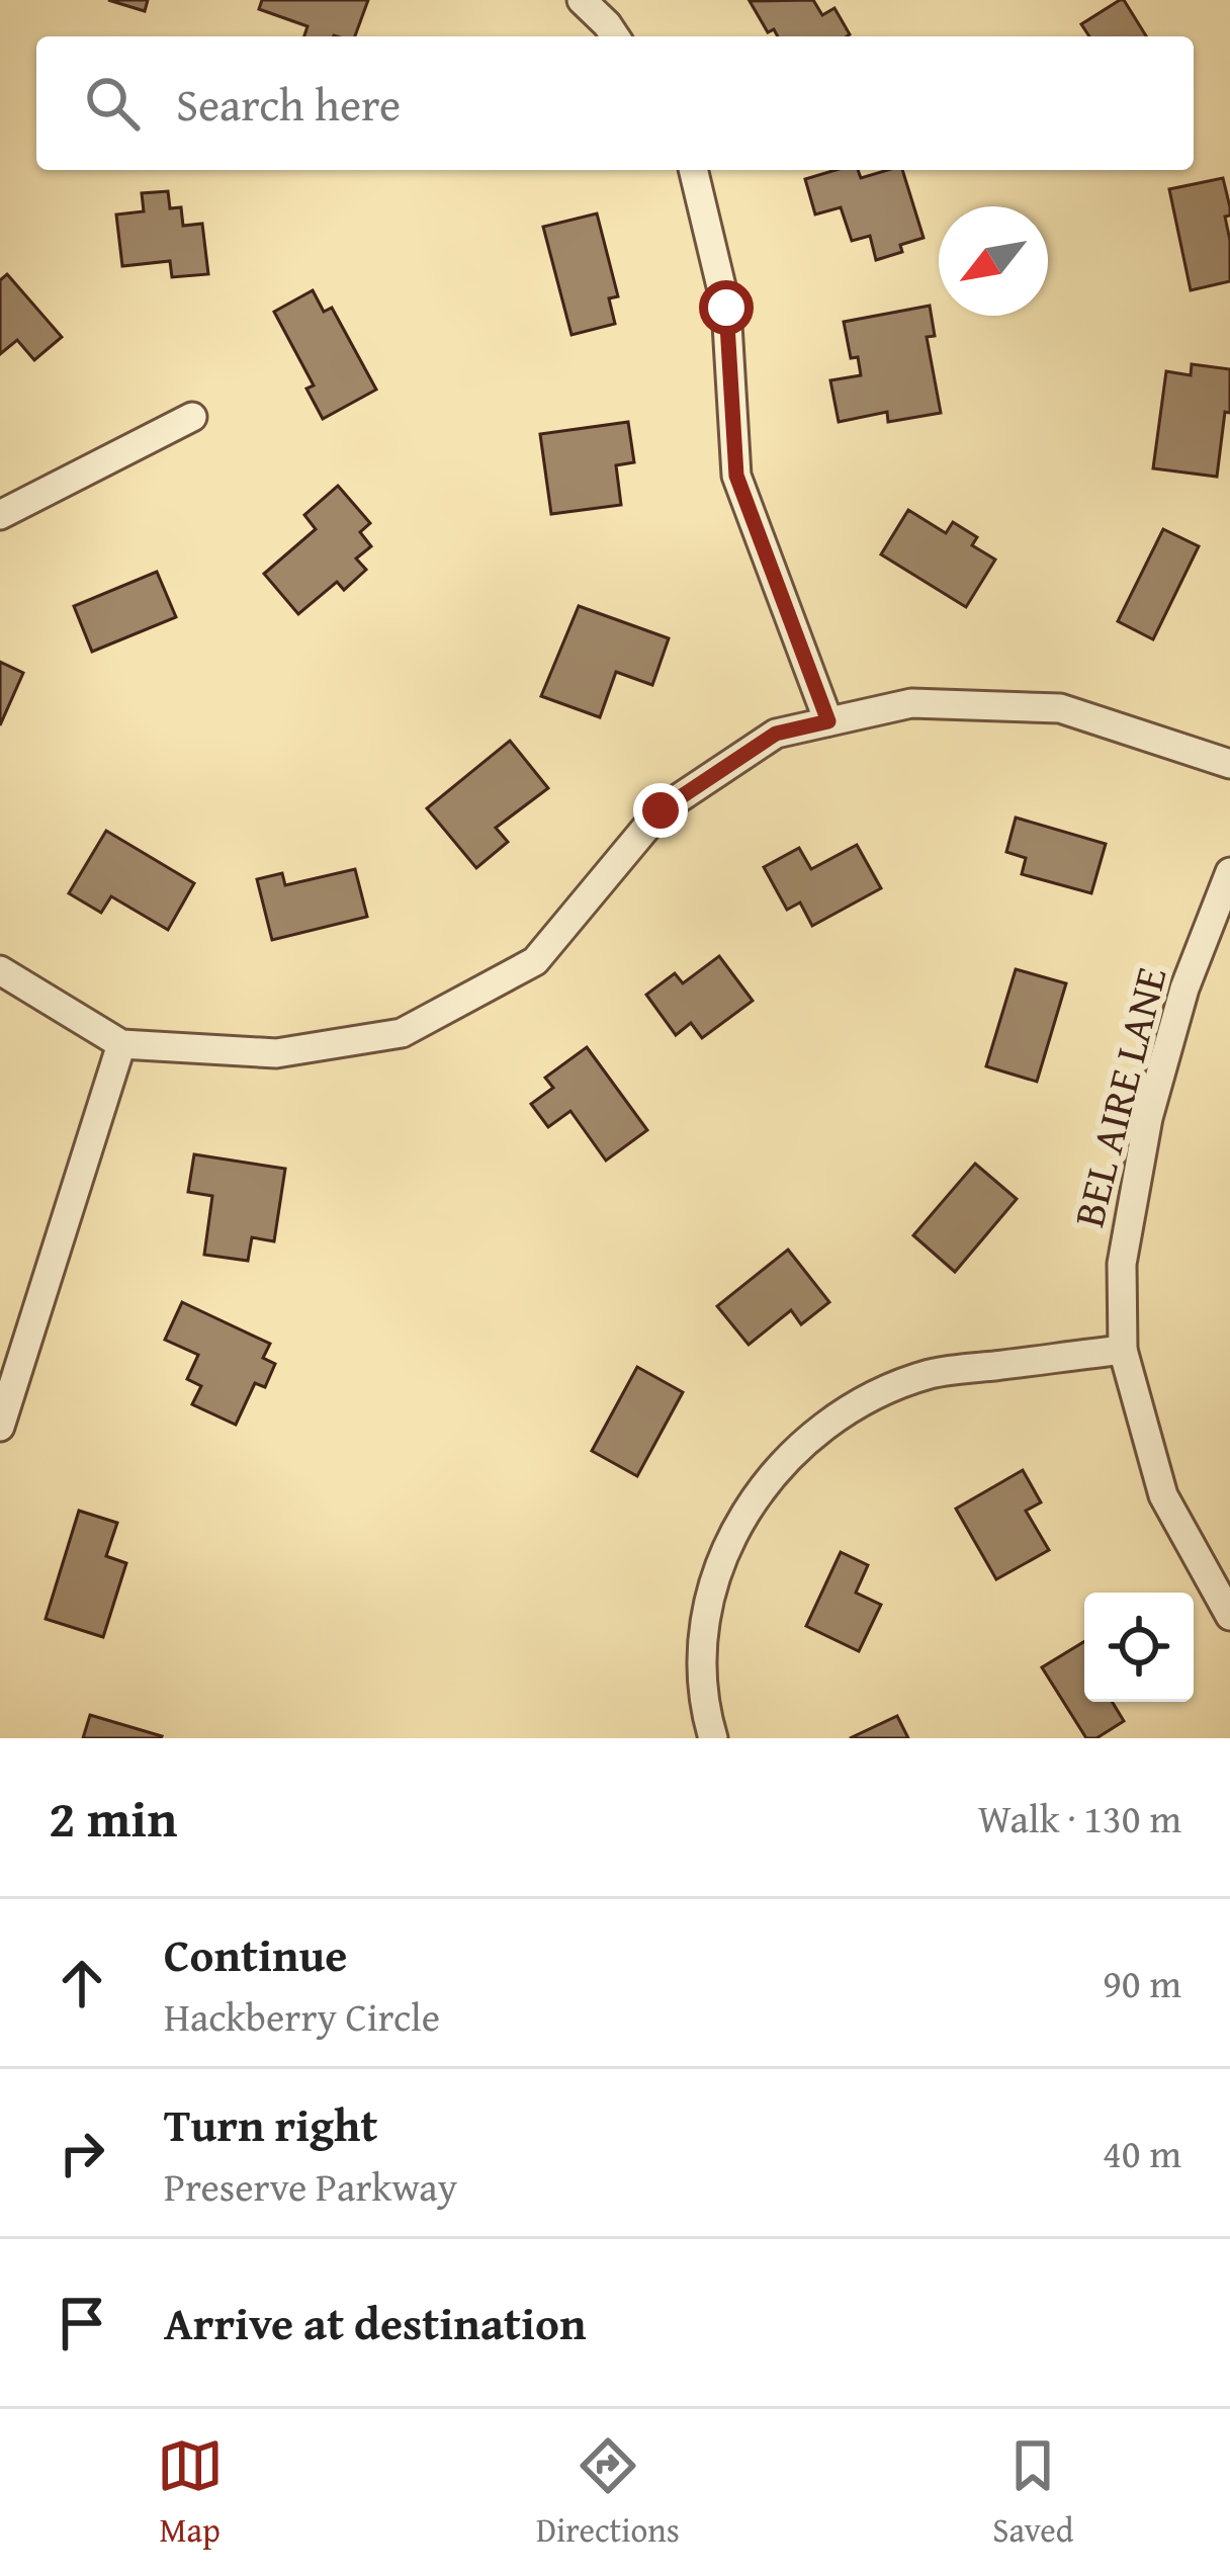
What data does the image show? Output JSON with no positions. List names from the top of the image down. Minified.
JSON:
{"streets":{"street":["BEL AIRE LANE"]},"north":"bottom left","page":{"search":"Search here","heading":["2 min","Walk · 130 m"],"list":[["Continue","Hackberry Circle","90 m"],["Turn right","Preserve Parkway","40 m"],"Arrive at destination"],"nav":["Map","Directions","Saved"]}}
